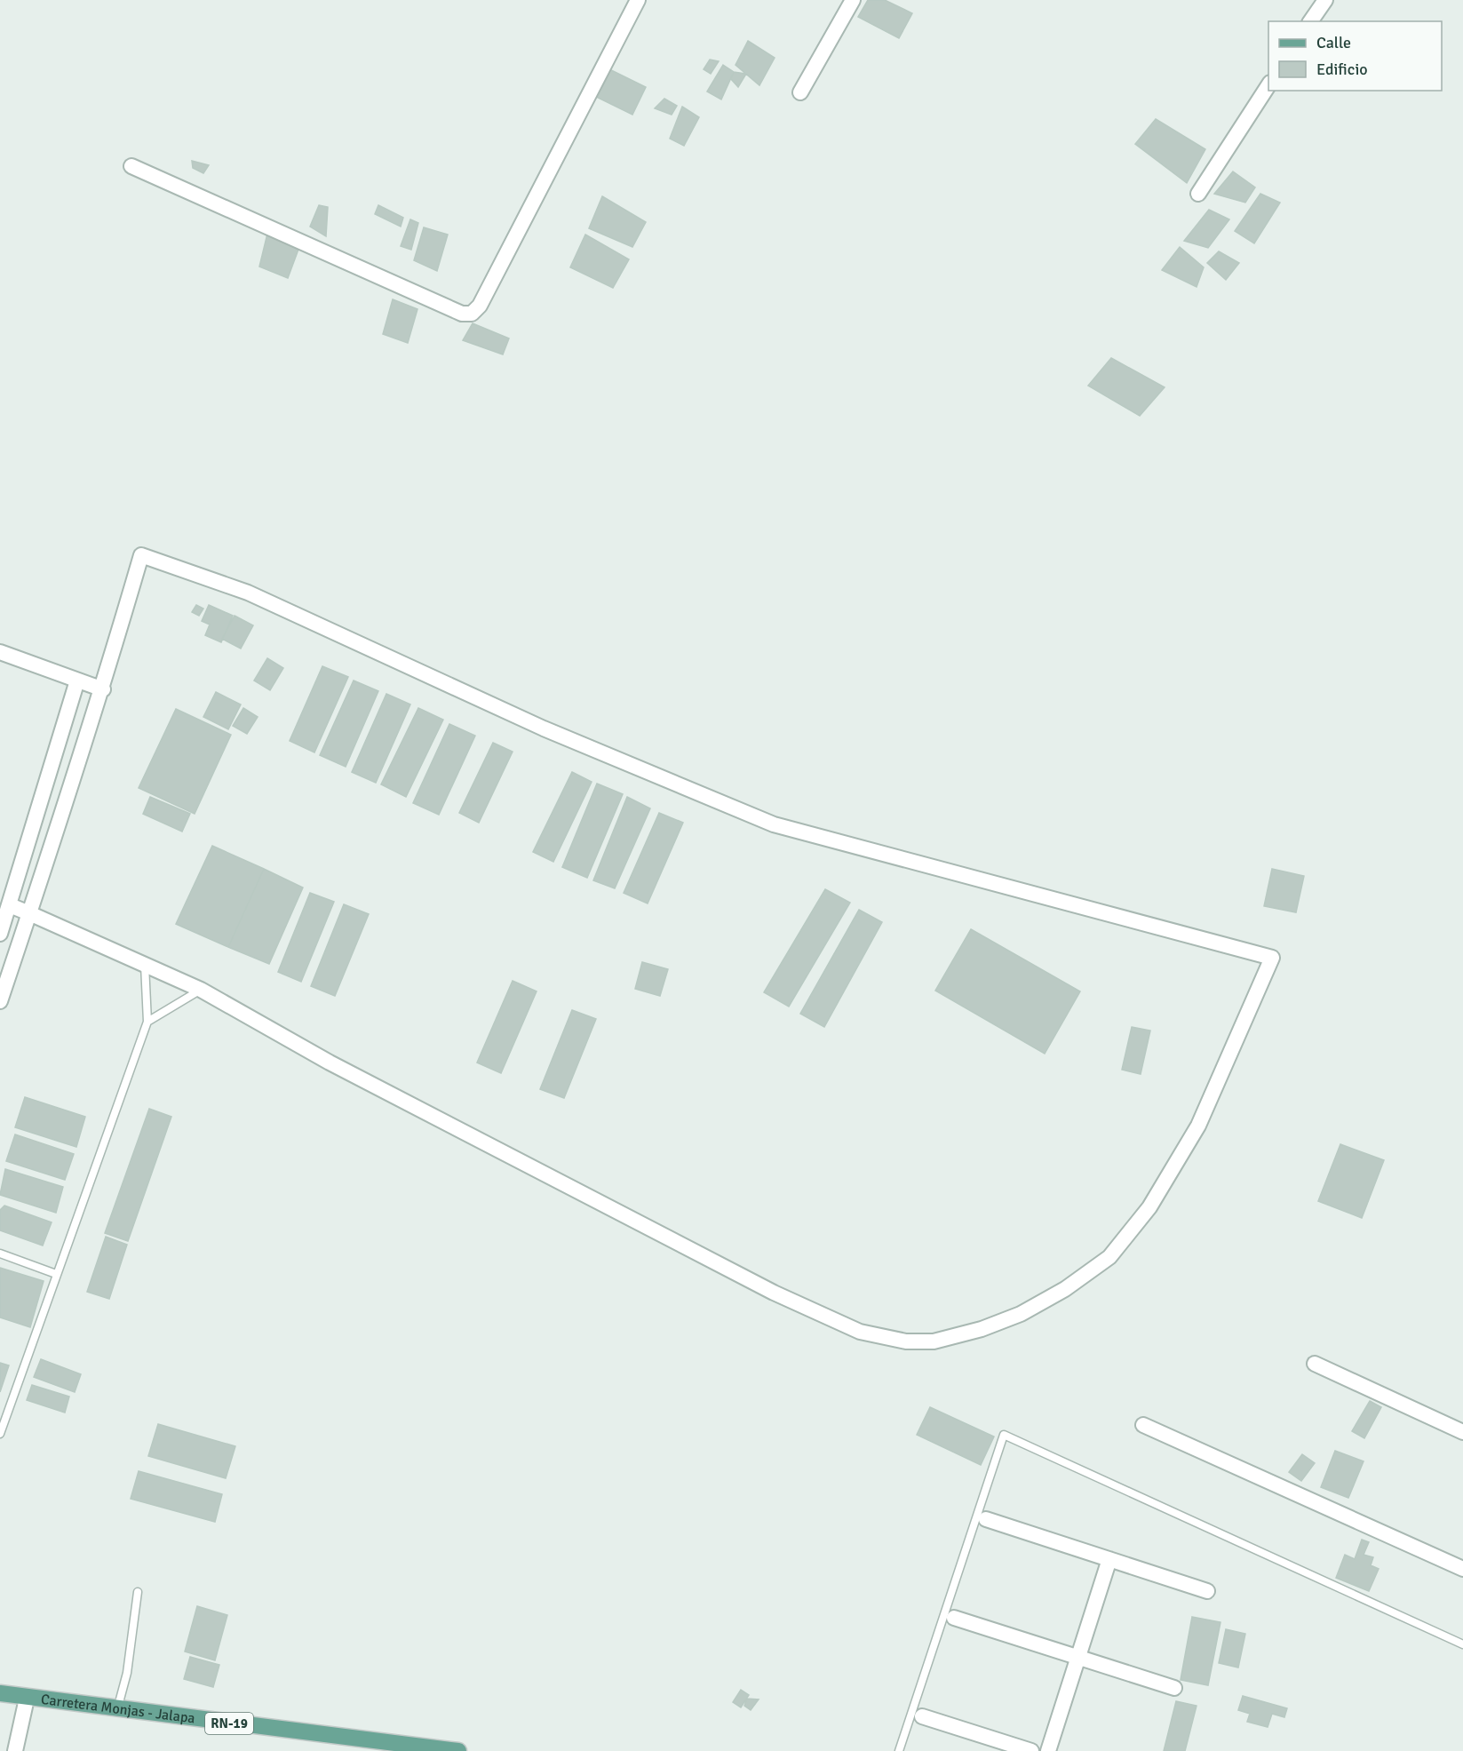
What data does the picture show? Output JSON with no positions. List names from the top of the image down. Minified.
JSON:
{"streets":{"main road":["Carretera Monjas - Jalapa","RN-19"]},"legend":["Calle","Edificio"]}
